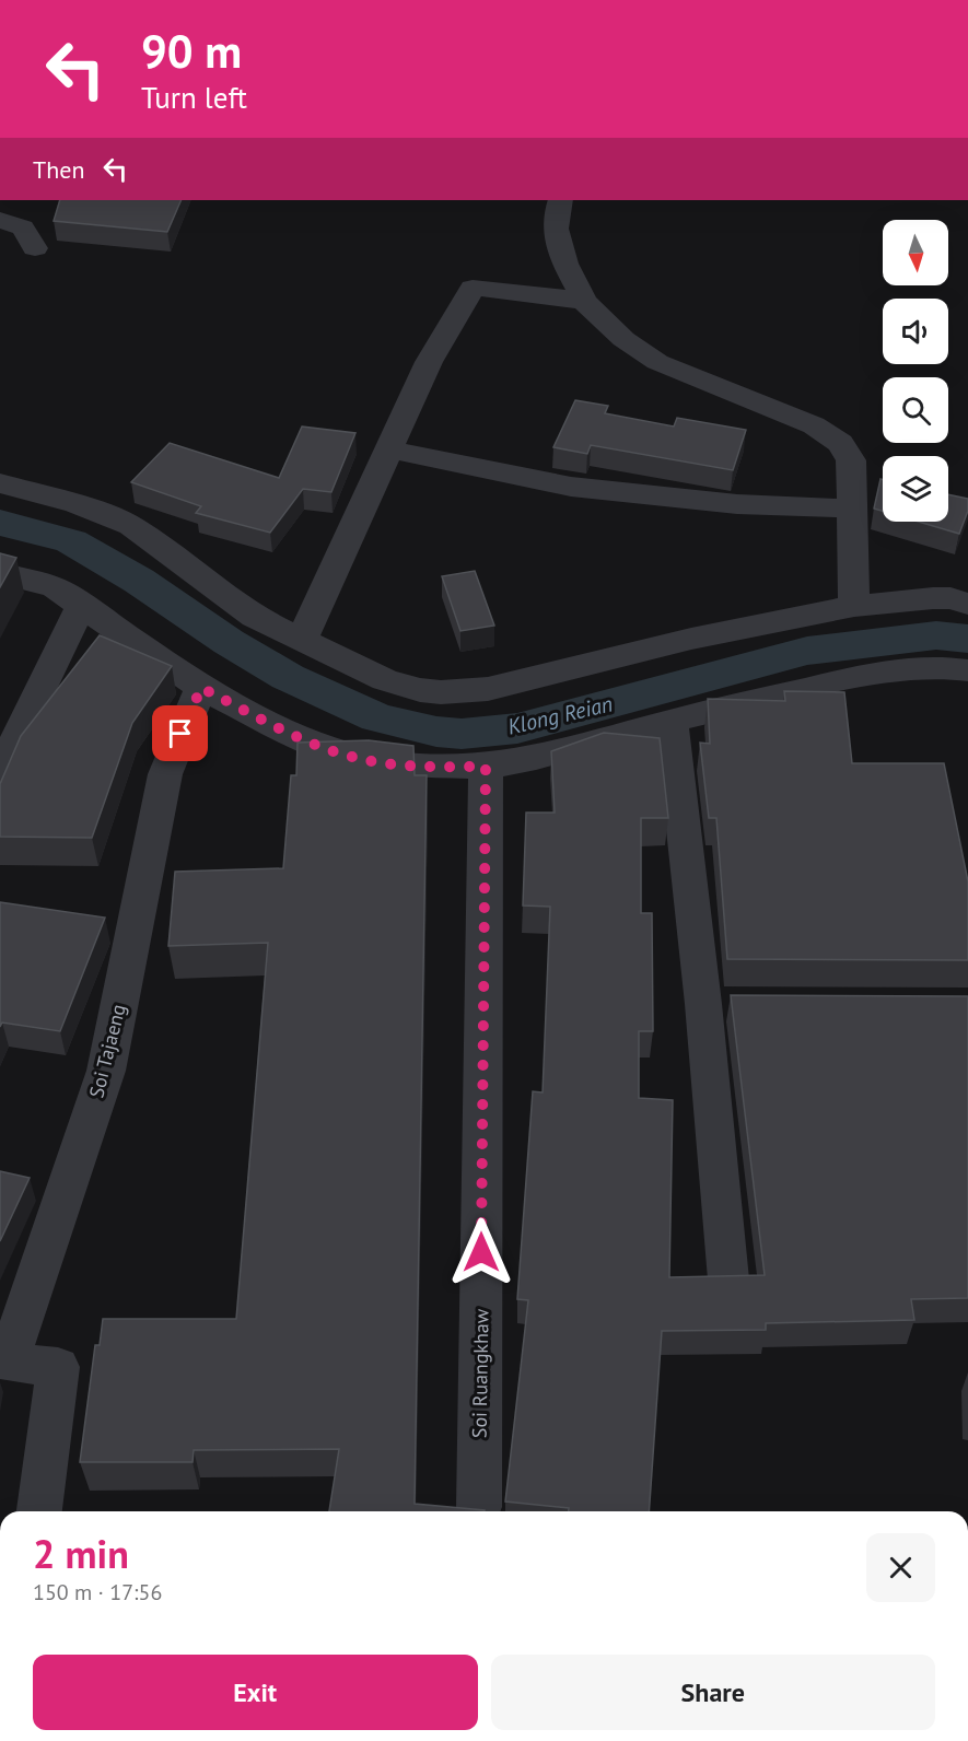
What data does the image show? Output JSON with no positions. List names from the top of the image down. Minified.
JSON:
{"streets":{"street":["Soi Tajaeng","Soi Ruangkhaw"]},"water":["Klong Reian"],"north":"bottom","page":{"turn":["90 m","Turn left"],"then":"Then","heading":["2 min","150 m · 17:56"],"buttons":["Exit","Share"]}}
